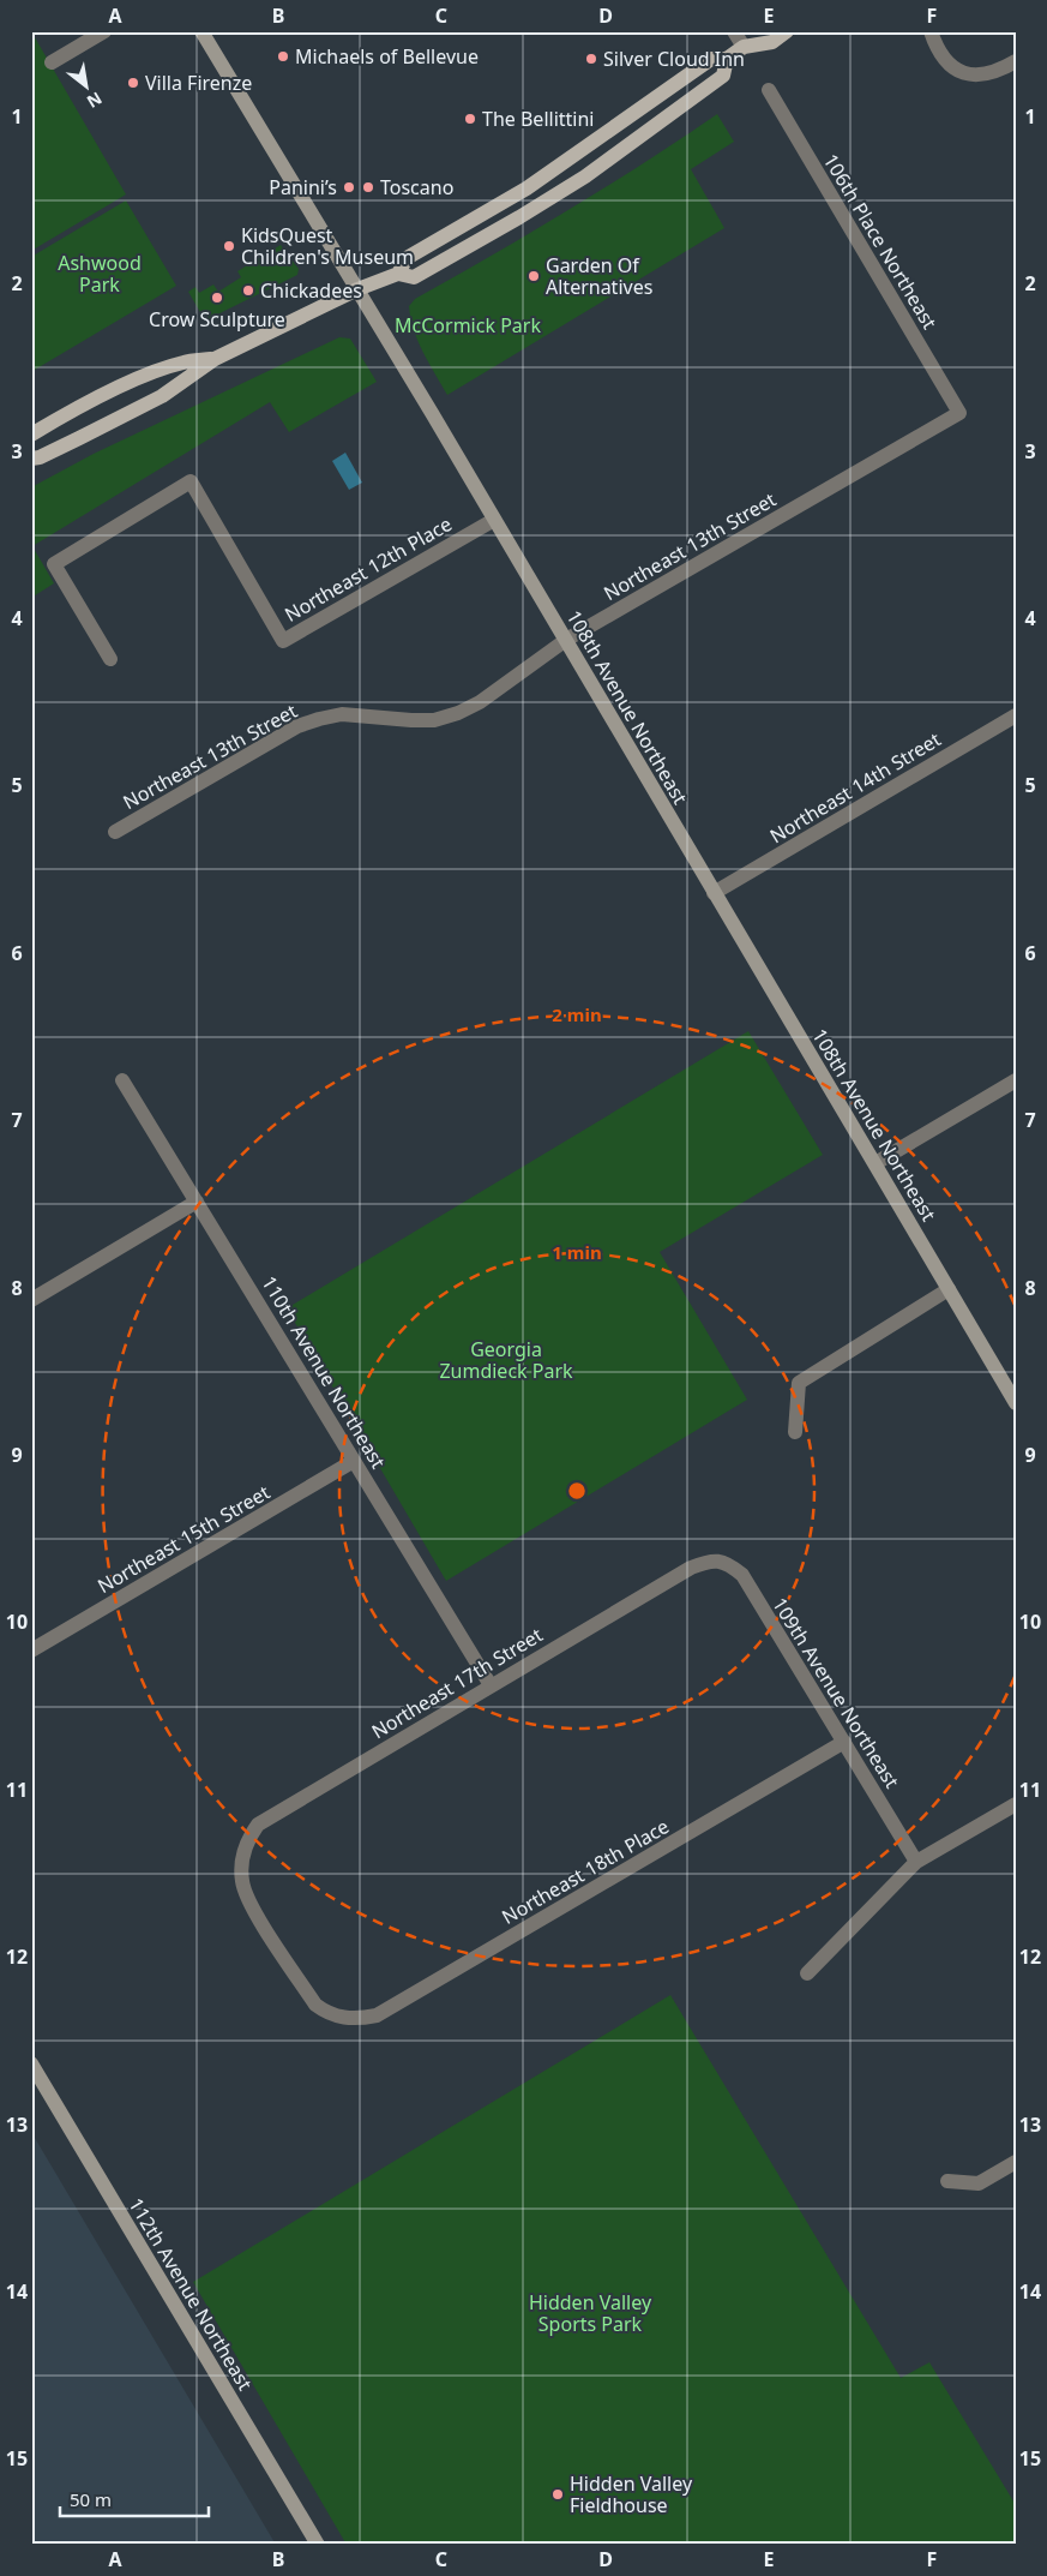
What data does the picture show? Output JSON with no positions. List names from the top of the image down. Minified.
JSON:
{"streets":{"main road":["108th Avenue Northeast","112th Avenue Northeast"],"street":["106th Place Northeast","Northeast 13th Street","Northeast 12th Place","Northeast 14th Street","110th Avenue Northeast","Northeast 15th Street","Northeast 17th Street","109th Avenue Northeast","Northeast 18th Place"]},"crossings":[["106th Place Northeast","Northeast 13th Street"],["Northeast 13th Street","108th Avenue Northeast"],["Northeast 12th Place","108th Avenue Northeast"],["108th Avenue Northeast","Northeast 14th Street"],["110th Avenue Northeast","Northeast 15th Street"],["110th Avenue Northeast","Northeast 17th Street"],["Northeast 17th Street","109th Avenue Northeast"],["Northeast 17th Street","Northeast 18th Place"],["109th Avenue Northeast","Northeast 18th Place"]],"parks":["Ashwood Park","McCormick Park","Georgia Zumdieck Park","Hidden Valley Sports Park"],"places":["Michaels of Bellevue","Silver Cloud Inn","Villa Firenze","The Bellittini","Panini’s","Toscano","KidsQuest Children's Museum","Garden Of Alternatives","Chickadees","Crow Sculpture","Hidden Valley Fieldhouse"],"scale_bar":"50 m","north":"bottom right","grid":{"columns":["A","B","C","D","E","F"],"rows":["1","2","3","4","5","6","7","8","9","10","11","12","13","14","15"]},"rings":["2 min","1 min"]}
